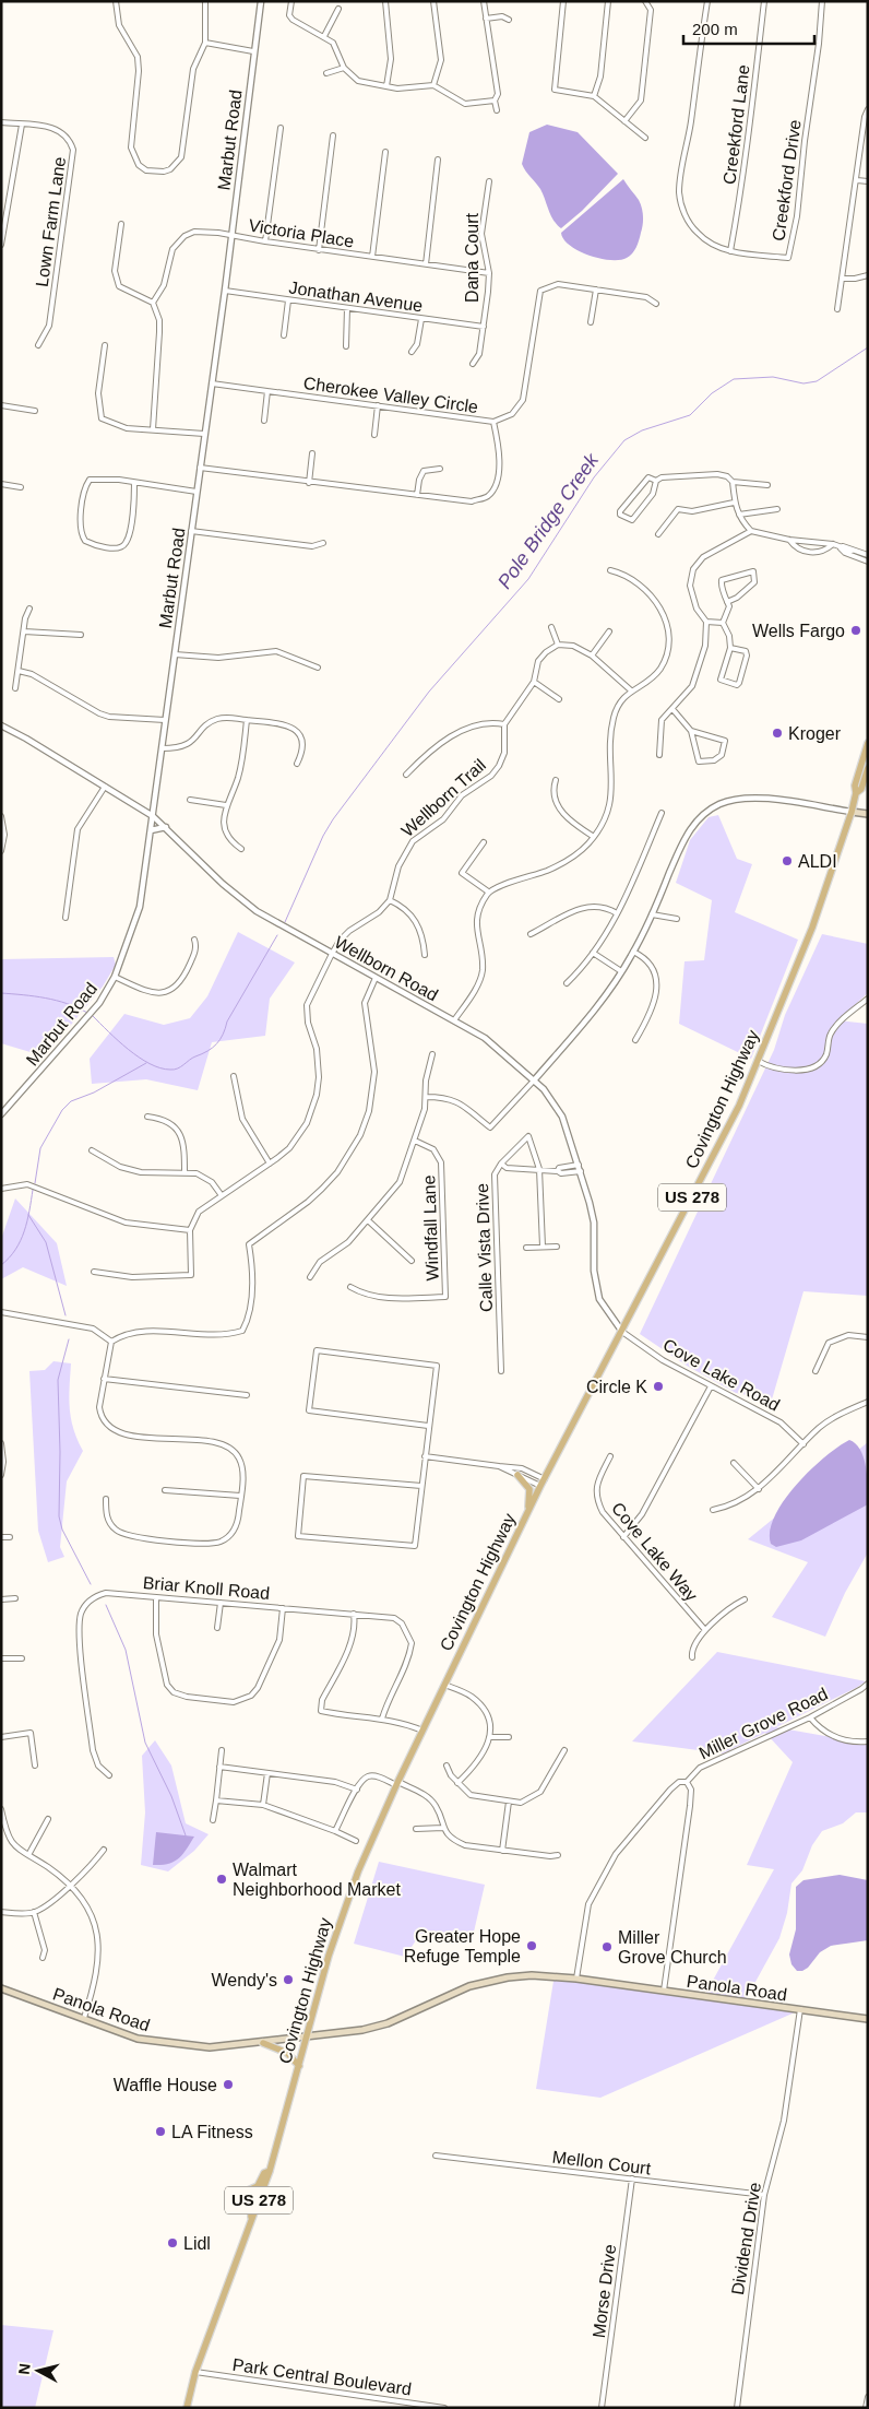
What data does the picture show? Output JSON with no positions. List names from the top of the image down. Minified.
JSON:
{"streets":{"main road":["Covington Highway","US 278","Panola Road"],"street":["Creekford Lane","Marbut Road","Creekford Drive","Lown Farm Lane","Victoria Place","Dana Court","Jonathan Avenue","Cherokee Valley Circle","Wellborn Trail","Wellborn Road","Windfall Lane","Calle Vista Drive","Cove Lake Road","Cove Lake Way","Briar Knoll Road","Miller Grove Road","Mellon Court","Dividend Drive","Morse Drive","Park Central Boulevard"]},"crossings":[["Creekford Lane","Creekford Drive"],["Marbut Road","Victoria Place"],["Marbut Road","Jonathan Avenue"],["Marbut Road","Cherokee Valley Circle"],["Marbut Road","Wellborn Road"],["Victoria Place","Dana Court"],["Dana Court","Jonathan Avenue"],["Wellborn Road","Covington Highway"],["Wellborn Road","Cove Lake Road"],["Covington Highway","Cove Lake Road"],["Covington Highway","Panola Road"],["Covington Highway","Park Central Boulevard"],["Miller Grove Road","Panola Road"],["Panola Road","Dividend Drive"],["Mellon Court","Dividend Drive"],["Mellon Court","Morse Drive"]],"water":["Pole Bridge Creek"],"places":["Wells Fargo","Kroger","ALDI","Circle K","Walmart Neighborhood Market","Greater Hope Refuge Temple","Miller Grove Church","Wendy's","Waffle House","LA Fitness","Lidl"],"scale_bar":"200 m","north":"left"}
